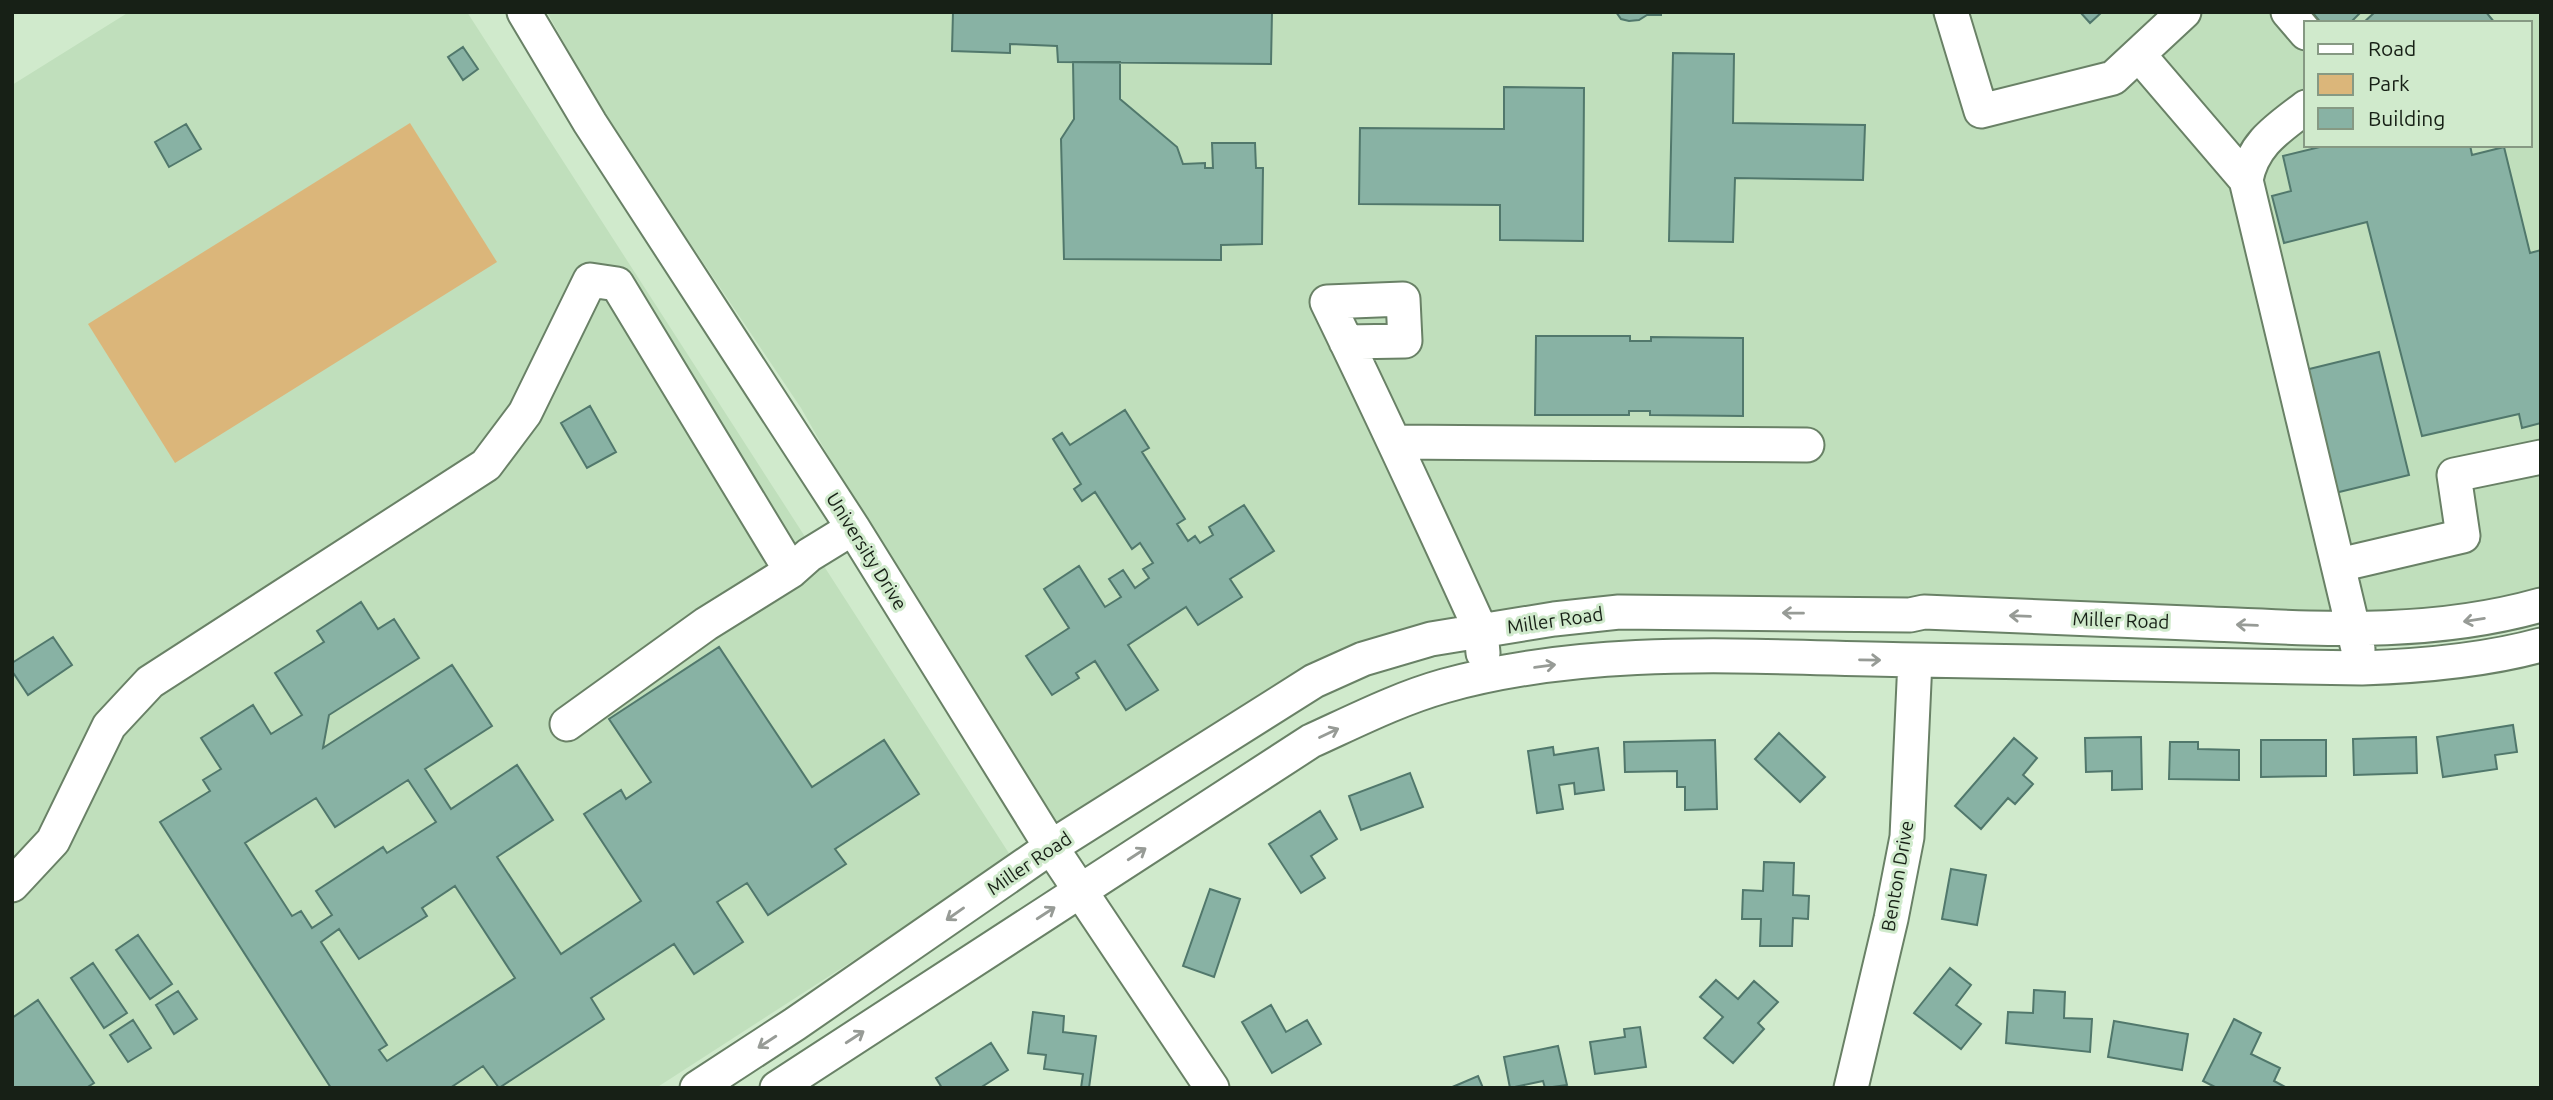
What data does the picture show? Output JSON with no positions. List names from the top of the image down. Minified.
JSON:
{"streets":{"street":["University Drive","Miller Road","Benton Drive"]},"crossings":[["University Drive","Miller Road"]],"legend":["Road","Park","Building"]}
